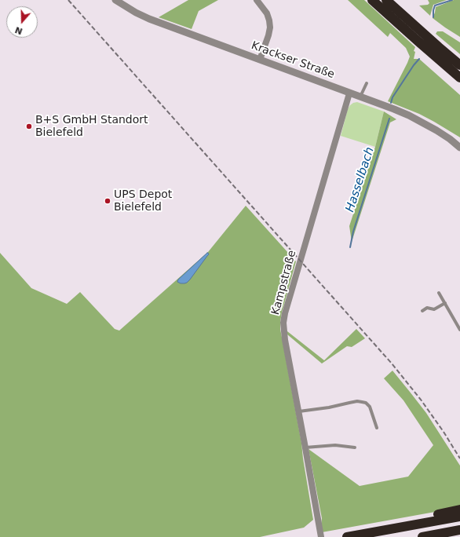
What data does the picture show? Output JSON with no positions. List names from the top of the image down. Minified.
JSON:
{"streets":{"street":["Krackser Straße","Kampstraße"]},"crossings":[["Krackser Straße","Kampstraße"]],"water":["Hasselbach"],"places":["B+S GmbH Standort Bielefeld","UPS Depot Bielefeld"],"north":"bottom"}
